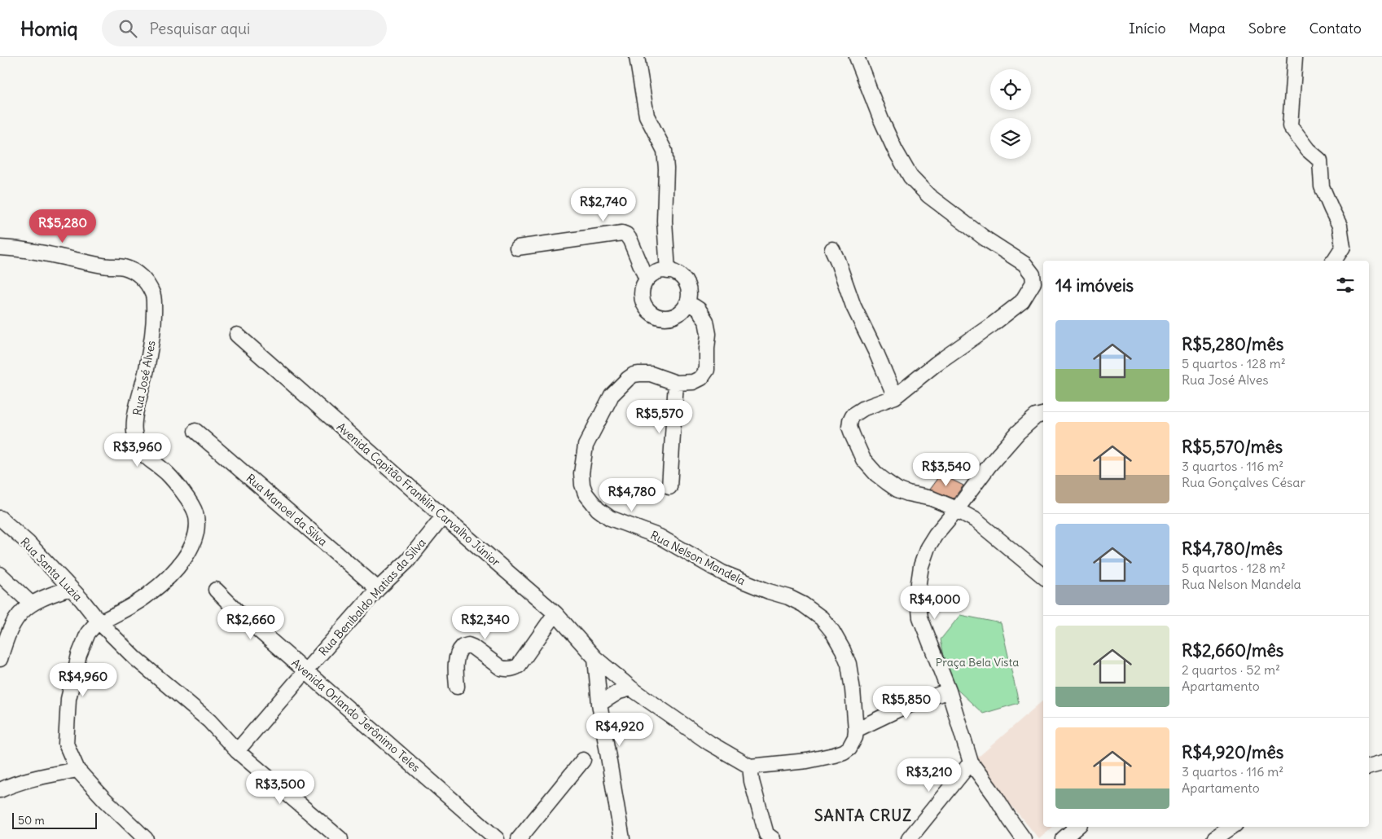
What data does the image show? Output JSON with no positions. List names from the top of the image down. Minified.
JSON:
{"streets":{"street":["Rua José Alves","Avenida Capitão Franklin Carvalho Júnior","Rua Manoel da Silva","Rua Nelson Mandela","Rua Santa Luzia","Rua Benibaldo Matias da Silva","Avenida Orlando Jerônimo Teles"]},"crossings":[["Rua José Alves","Rua Santa Luzia"],["Avenida Capitão Franklin Carvalho Júnior","Rua Benibaldo Matias da Silva"],["Rua Manoel da Silva","Rua Benibaldo Matias da Silva"],["Rua Santa Luzia","Rua Benibaldo Matias da Silva"],["Rua Benibaldo Matias da Silva","Avenida Orlando Jerônimo Teles"]],"districts":["SANTA CRUZ"],"parks":["Praça Bela Vista"],"scale_bar":"50 m","page":{"header":"Homiq","search":"Pesquisar aqui","nav":["Início","Mapa","Sobre","Contato"],"price":["R$2,740","R$5,280","R$5,570","R$3,960","R$3,540","R$4,780","R$4,000","R$2,660","R$2,340","R$4,960","R$5,850","R$4,920","R$3,210","R$3,500"],"heading":"14 imóveis","list":[{"name":"R$5,280/mês","note":"5 quartos · 128 m² · Rua José Alves"},{"name":"R$5,570/mês","note":"3 quartos · 116 m² · Rua Gonçalves César"},{"name":"R$4,780/mês","note":"5 quartos · 128 m² · Rua Nelson Mandela"},{"name":"R$2,660/mês","note":"2 quartos · 52 m² · Apartamento"},{"name":"R$4,920/mês","note":"3 quartos · 116 m² · Apartamento"}],"scale":"50 m"}}
